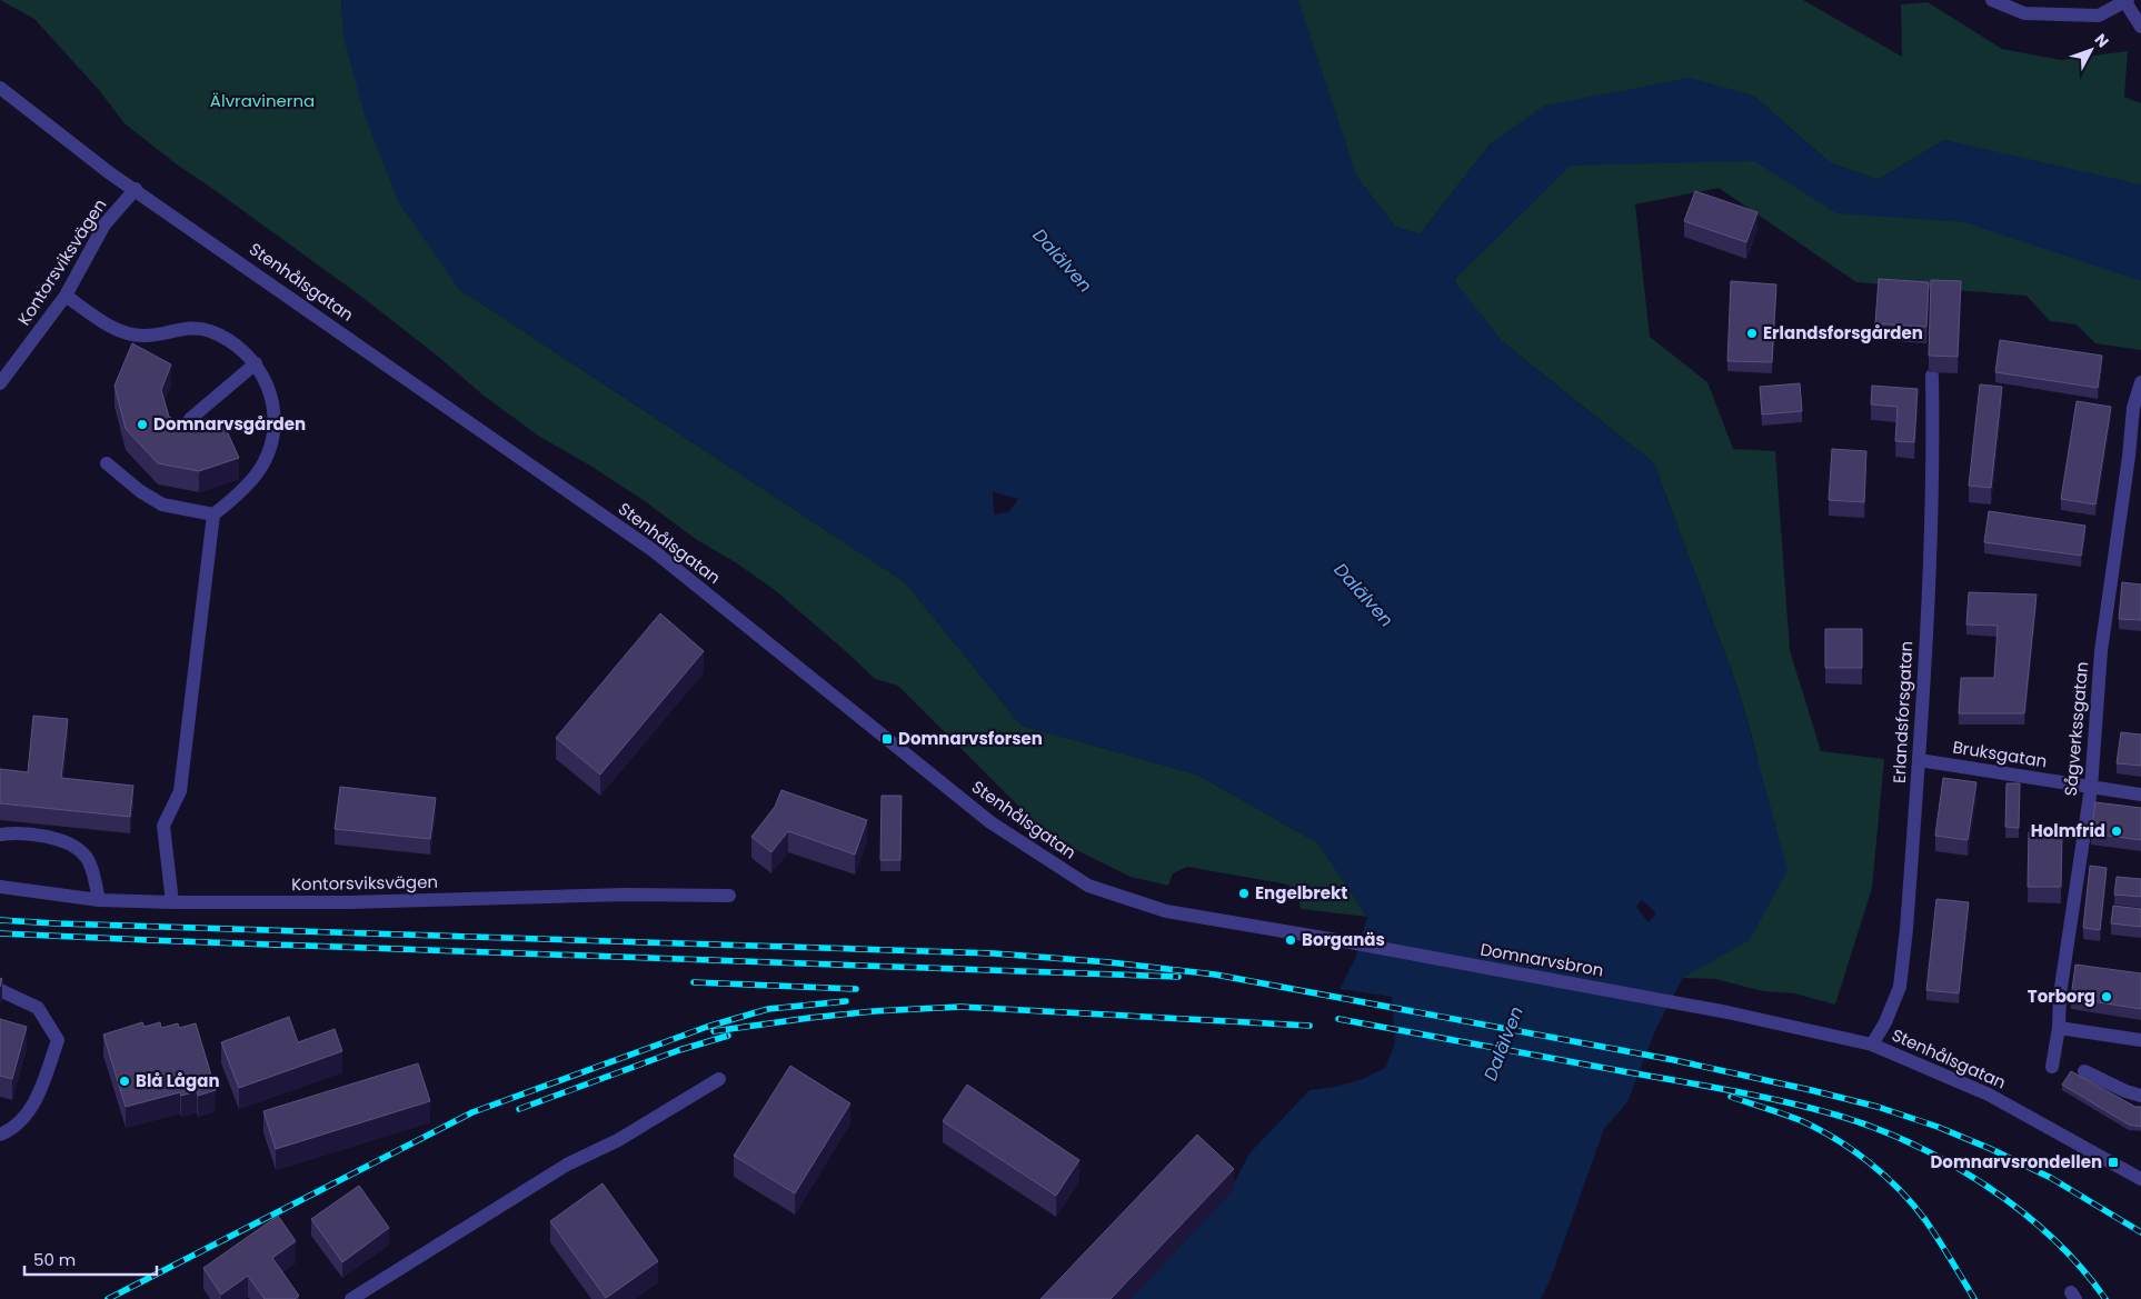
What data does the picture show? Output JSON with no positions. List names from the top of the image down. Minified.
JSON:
{"streets":{"street":["Kontorsviksvägen","Stenhålsgatan","Erlandsforsgatan","Sågverkssgatan","Bruksgatan","Domnarvsbron"]},"crossings":[["Kontorsviksvägen","Stenhålsgatan"],["Stenhålsgatan","Erlandsforsgatan"],["Stenhålsgatan","Domnarvsbron"],["Erlandsforsgatan","Bruksgatan"],["Sågverkssgatan","Bruksgatan"]],"water":["Dalälven"],"parks":["Älvravinerna"],"places":{"other":["Erlandsforsgården","Domnarvsgården","Holmfrid","Engelbrekt","Borganäs","Torborg","Blå Lågan"],"transit":["Domnarvsforsen","Domnarvsrondellen"]},"scale_bar":"50 m","north":"top right"}
